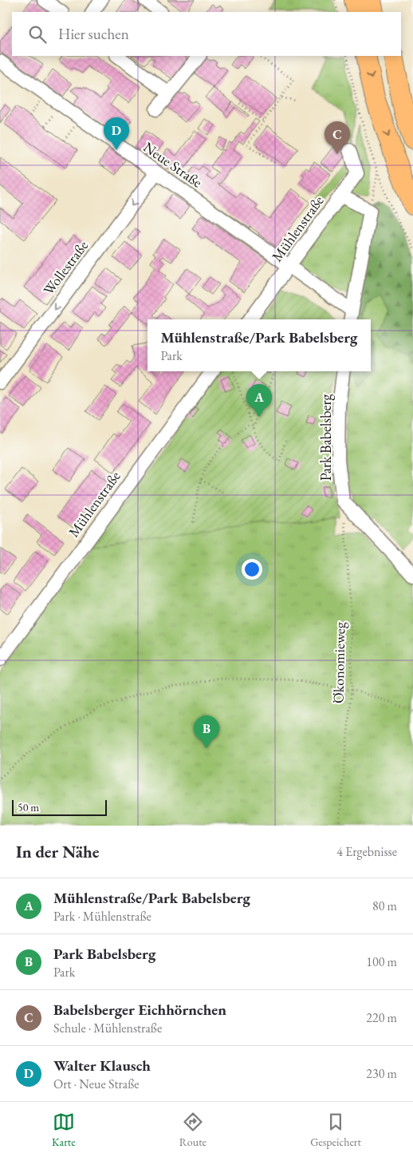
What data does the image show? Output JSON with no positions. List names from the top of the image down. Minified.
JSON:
{"streets":{"street":["Neue Straße","Mühlenstraße","Wollestraße","Park Babelsberg"],"path":["Ökonomieweg"]},"crossings":[["Neue Straße","Mühlenstraße"],["Neue Straße","Wollestraße"],["Park Babelsberg","Ökonomieweg"]],"one_way":["Wollestraße"],"scale_bar":"50 m","page":{"search":"Hier suchen","pins":["D","C","A","B"],"popup":["Mühlenstraße/Park Babelsberg","Park"],"scale":"50 m","heading":["In der Nähe","4 Ergebnisse"],"list":[{"mark":"A","name":"Mühlenstraße/Park Babelsberg","note":"Park · Mühlenstraße","value":"80 m"},{"mark":"B","name":"Park Babelsberg","note":"Park","value":"100 m"},{"mark":"C","name":"Babelsberger Eichhörnchen","note":"Schule · Mühlenstraße","value":"220 m"},{"mark":"D","name":"Walter Klausch","note":"Ort · Neue Straße","value":"230 m"}],"nav":["Karte","Route","Gespeichert"]}}
